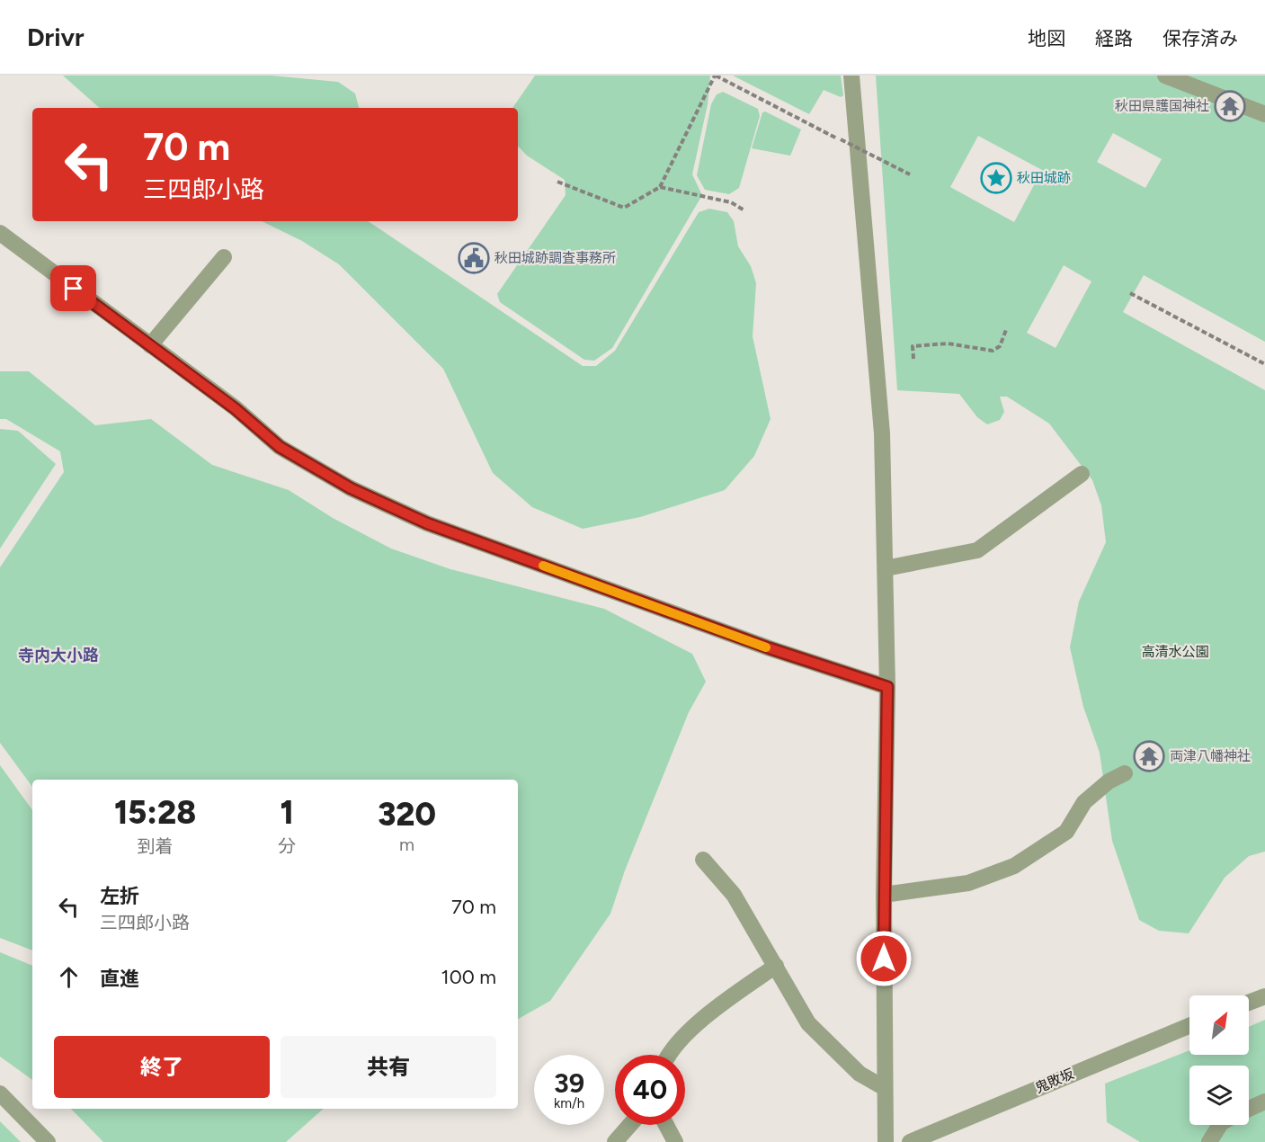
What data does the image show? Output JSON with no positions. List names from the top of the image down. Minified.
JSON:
{"streets":{"street":["鬼敗坂"]},"districts":["寺内大小路"],"parks":["高清水公園"],"places":{"temple":["秋田県護国神社","両津八幡神社"],"place":["秋田城跡"],"public building":["秋田城跡調査事務所"]},"north":"top right","page":{"header":"Drivr","nav":["地図","経路","保存済み"],"turn":["70 m","三四郎小路"],"eta":["15:28","到着","1","分","320","m"],"list":[{"name":"左折","note":"三四郎小路","value":"70 m"},{"name":"直進","value":"100 m"}],"buttons":["終了","共有"],"speed":"39 km/h","limit":"40"}}
